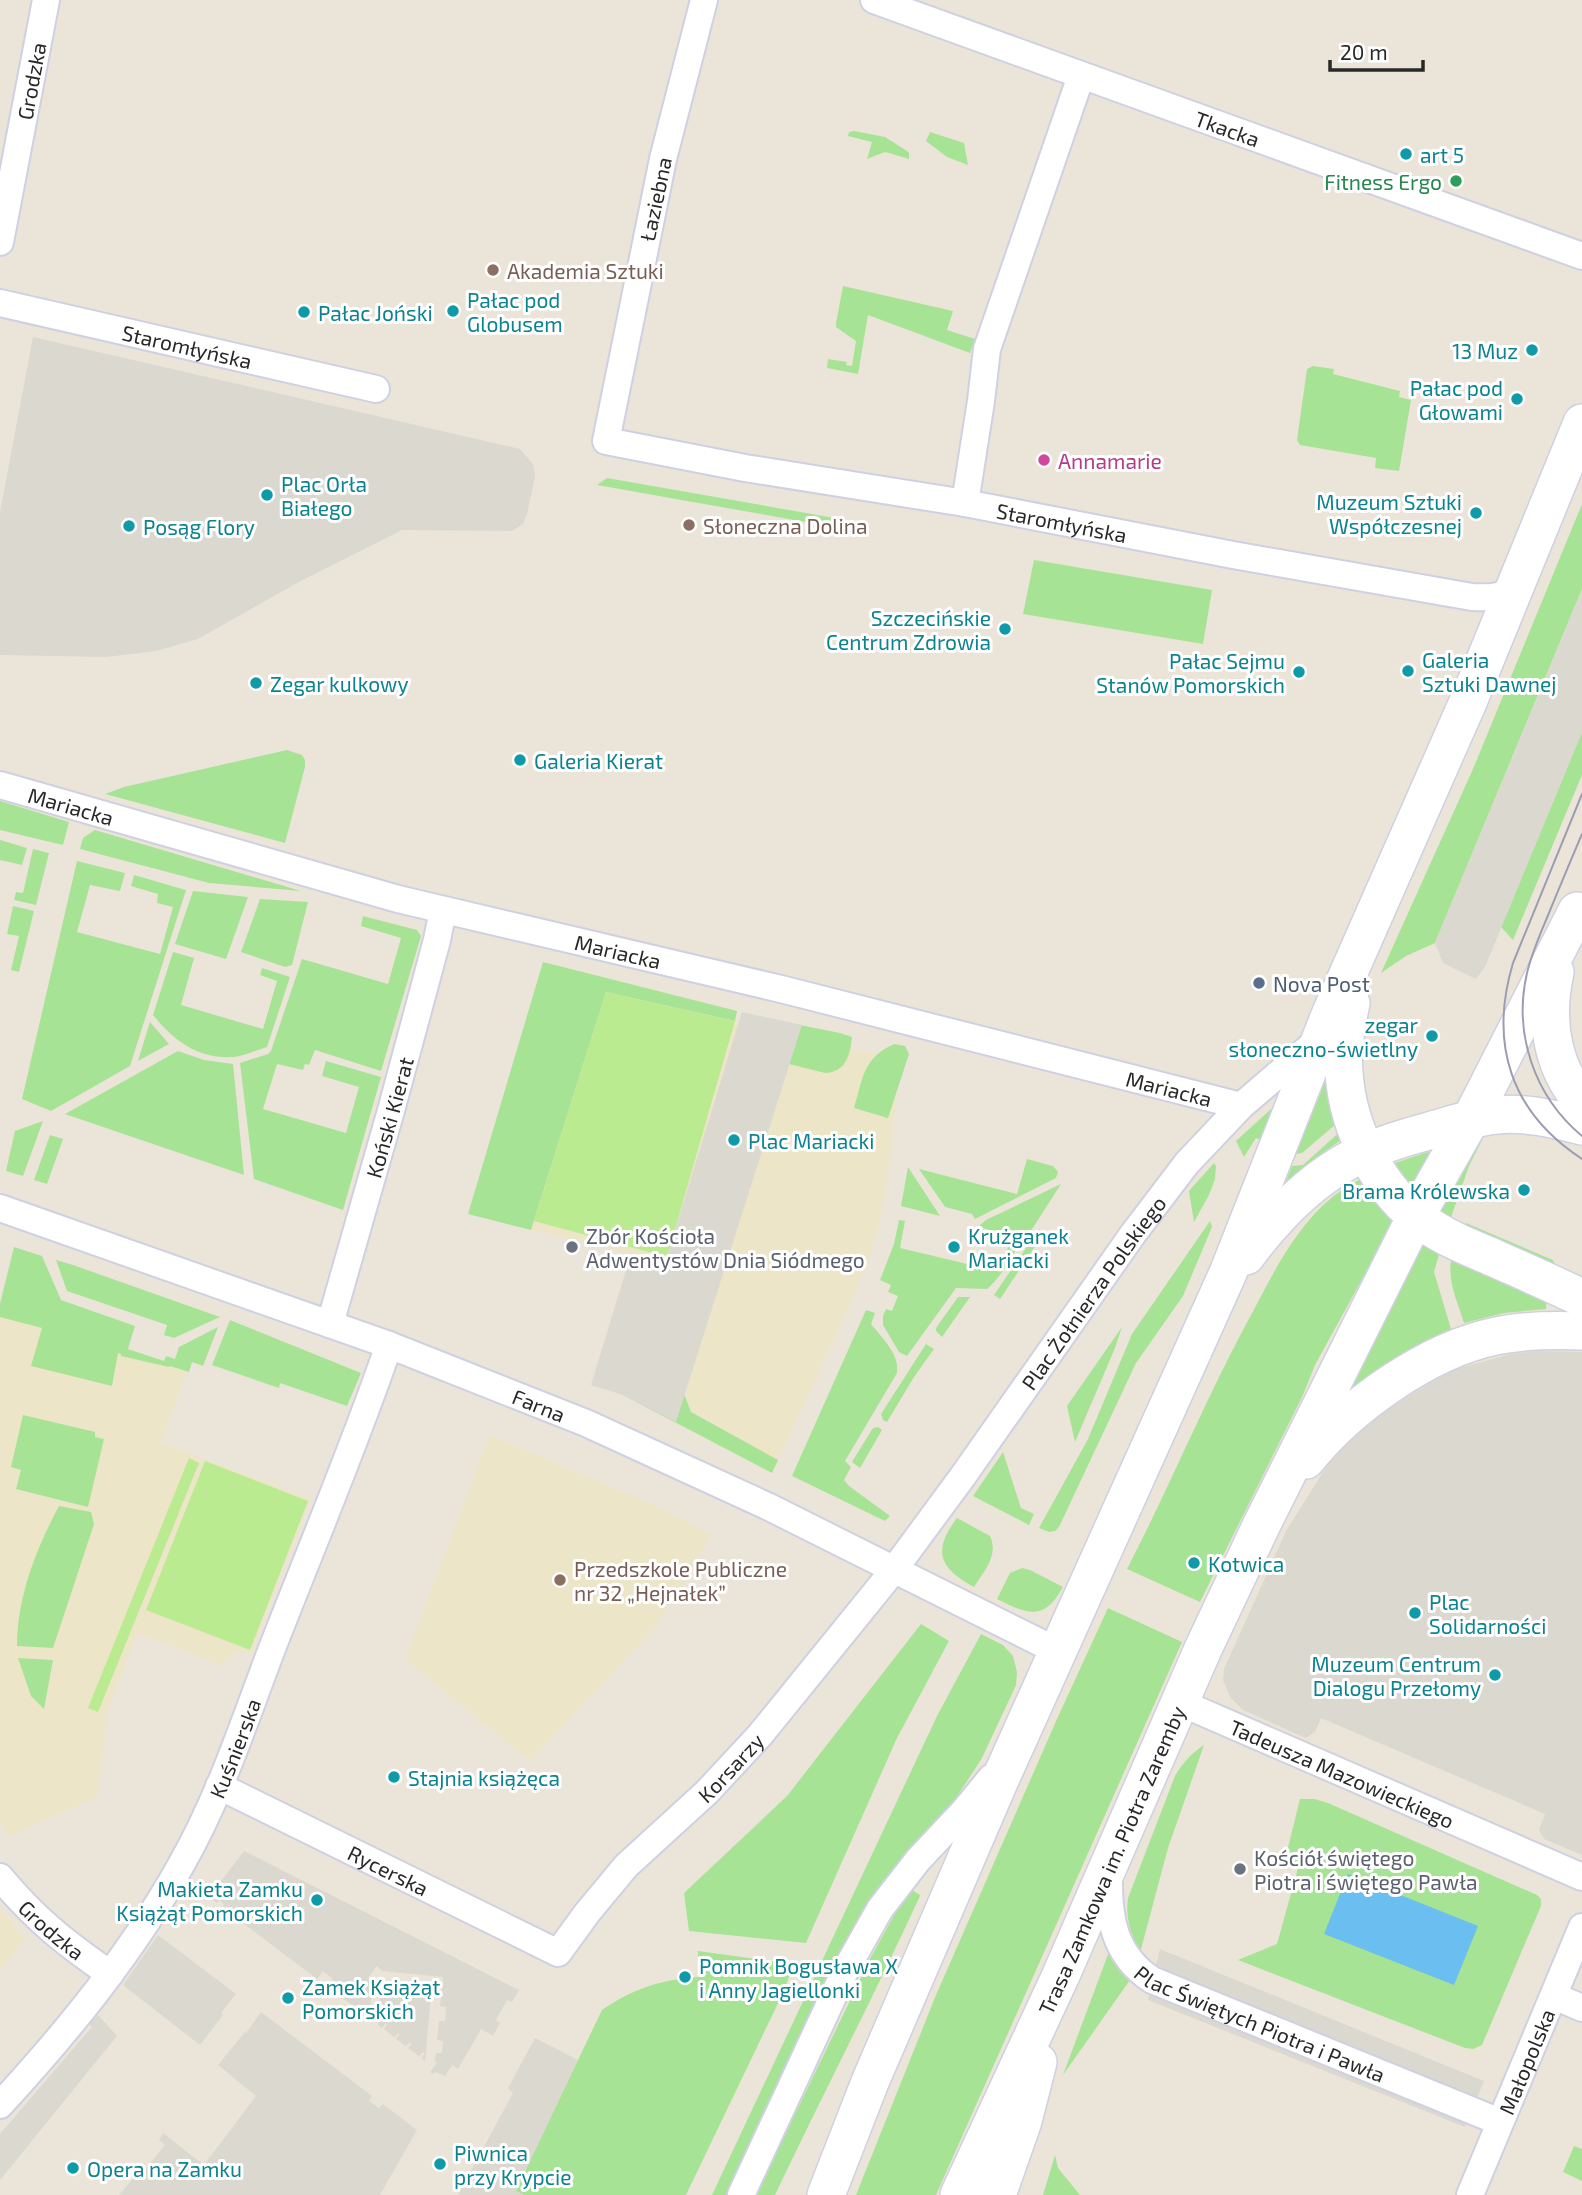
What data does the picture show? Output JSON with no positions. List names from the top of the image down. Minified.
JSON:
{"streets":{"street":["Grodzka","Tkacka","Łaziebna","Staromłyńska","Mariacka","Koński Kierat","Plac Żołnierza Polskiego","Farna","Kuśnierska","Korsarzy","Tadeusza Mazowieckiego","Trasa Zamkowa im. Piotra Zaremby","Rycerska","Plac Świętych Piotra i Pawła","Małopolska"]},"crossings":[["Grodzka","Kuśnierska"],["Łaziebna","Staromłyńska"],["Staromłyńska","Plac Żołnierza Polskiego"],["Mariacka","Koński Kierat"],["Mariacka","Plac Żołnierza Polskiego"],["Koński Kierat","Farna"],["Plac Żołnierza Polskiego","Farna"],["Plac Żołnierza Polskiego","Korsarzy"],["Plac Żołnierza Polskiego","Trasa Zamkowa im. Piotra Zaremby"],["Farna","Kuśnierska"],["Farna","Korsarzy"],["Kuśnierska","Rycerska"],["Korsarzy","Rycerska"],["Tadeusza Mazowieckiego","Trasa Zamkowa im. Piotra Zaremby"],["Trasa Zamkowa im. Piotra Zaremby","Plac Świętych Piotra i Pawła"],["Plac Świętych Piotra i Pawła","Małopolska"]],"places":["art 5","Fitness Ergo","Akademia Sztuki","Pałac pod Globusem","Pałac Joński","13 Muz","Pałac pod Głowami","Annamarie","Plac Orła Białego","Muzeum Sztuki Współczesnej","Słoneczna Dolina","Posąg Flory","Szczecińskie Centrum Zdrowia","Galeria Sztuki Dawnej","Pałac Sejmu Stanów Pomorskich","Zegar kulkowy","Galeria Kierat","Nova Post","zegar słoneczno-świetlny","Plac Mariacki","Brama Królewska","Zbór Kościoła Adwentystów Dnia Siódmego","Krużganek Mariacki","Kotwica","Przedszkole Publiczne nr 32 „Hejnałek”","Plac Solidarności","Muzeum Centrum Dialogu Przełomy","Stajnia książęca","Kościół świętego Piotra i świętego Pawła","Makieta Zamku Książąt Pomorskich","Pomnik Bogusława X i Anny Jagiellonki","Zamek Książąt Pomorskich","Piwnica przy Krypcie","Opera na Zamku"],"scale_bar":"20 m"}
